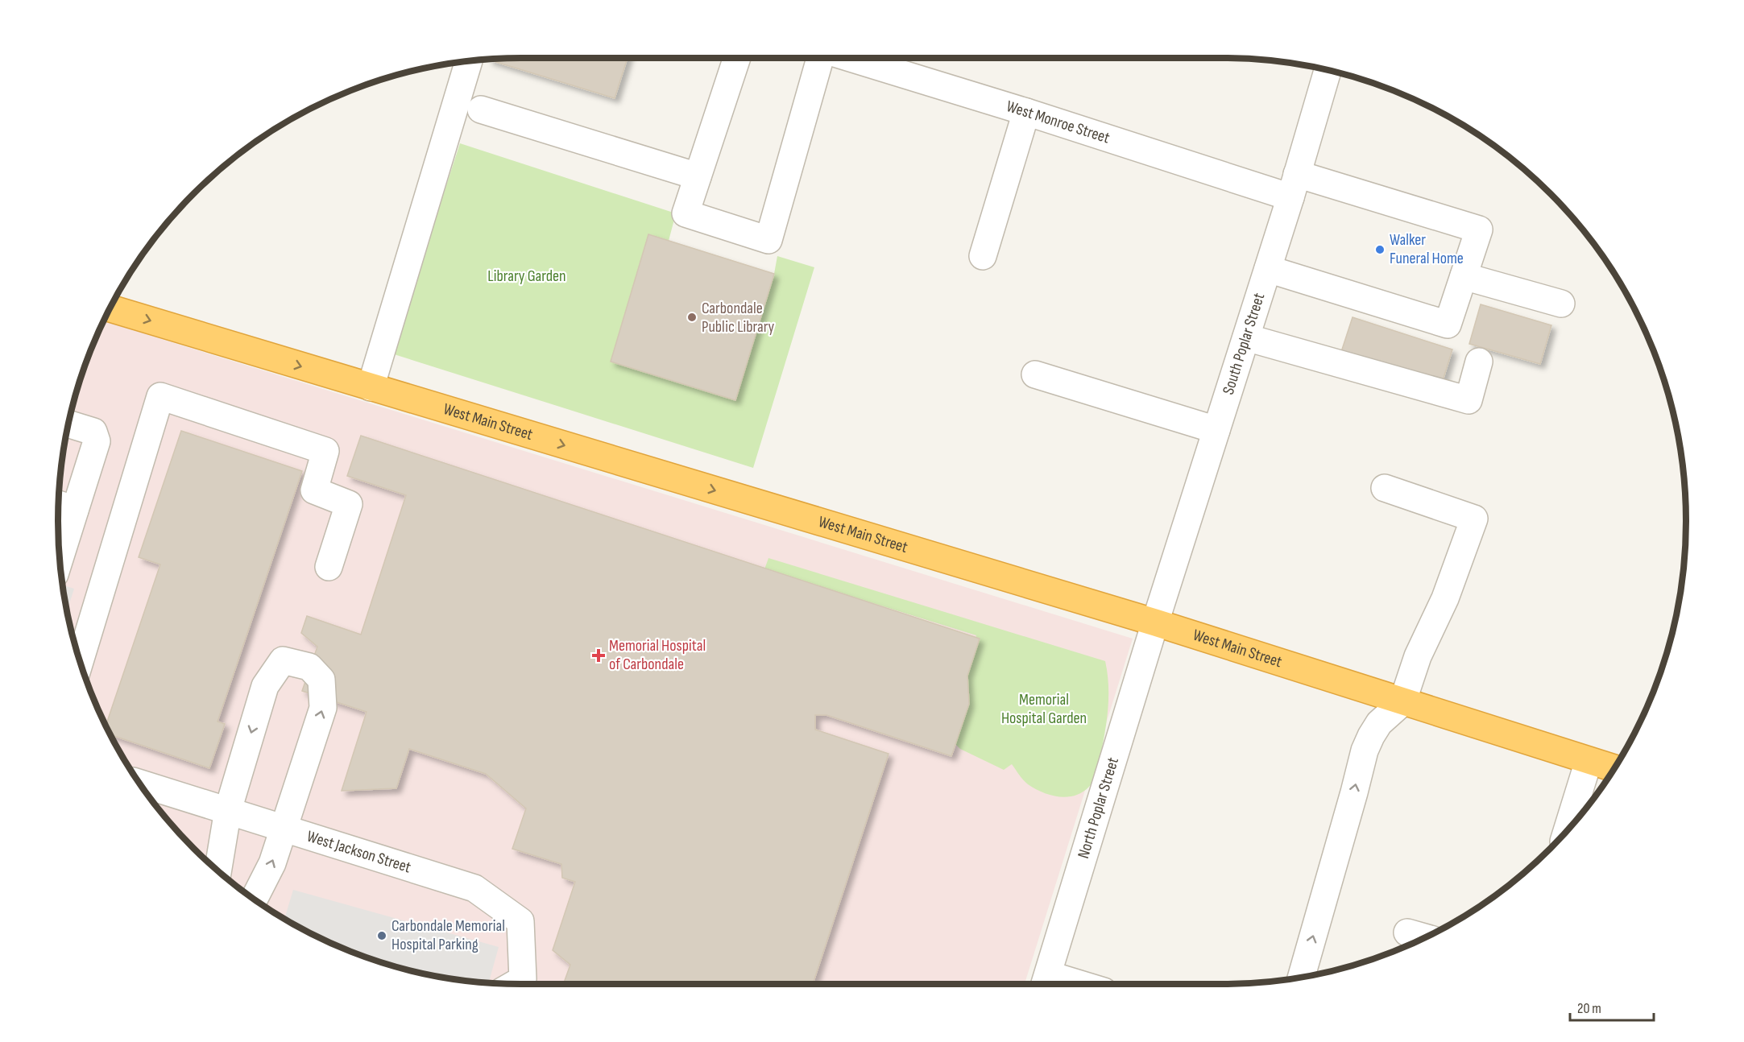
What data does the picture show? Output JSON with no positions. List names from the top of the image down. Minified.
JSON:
{"streets":{"highway":["West Main Street"],"street":["West Monroe Street","South Poplar Street","North Poplar Street","West Jackson Street"]},"crossings":[["West Monroe Street","South Poplar Street"],["South Poplar Street","West Main Street"],["South Poplar Street","North Poplar Street"],["West Main Street","North Poplar Street"]],"one_way":["West Main Street"],"parks":["Library Garden","Memorial Hospital Garden"],"places":{"other":["Walker Funeral Home","Carbondale Public Library","Carbondale Memorial Hospital Parking"],"health":["Memorial Hospital of Carbondale"]},"scale_bar":"20 m"}
